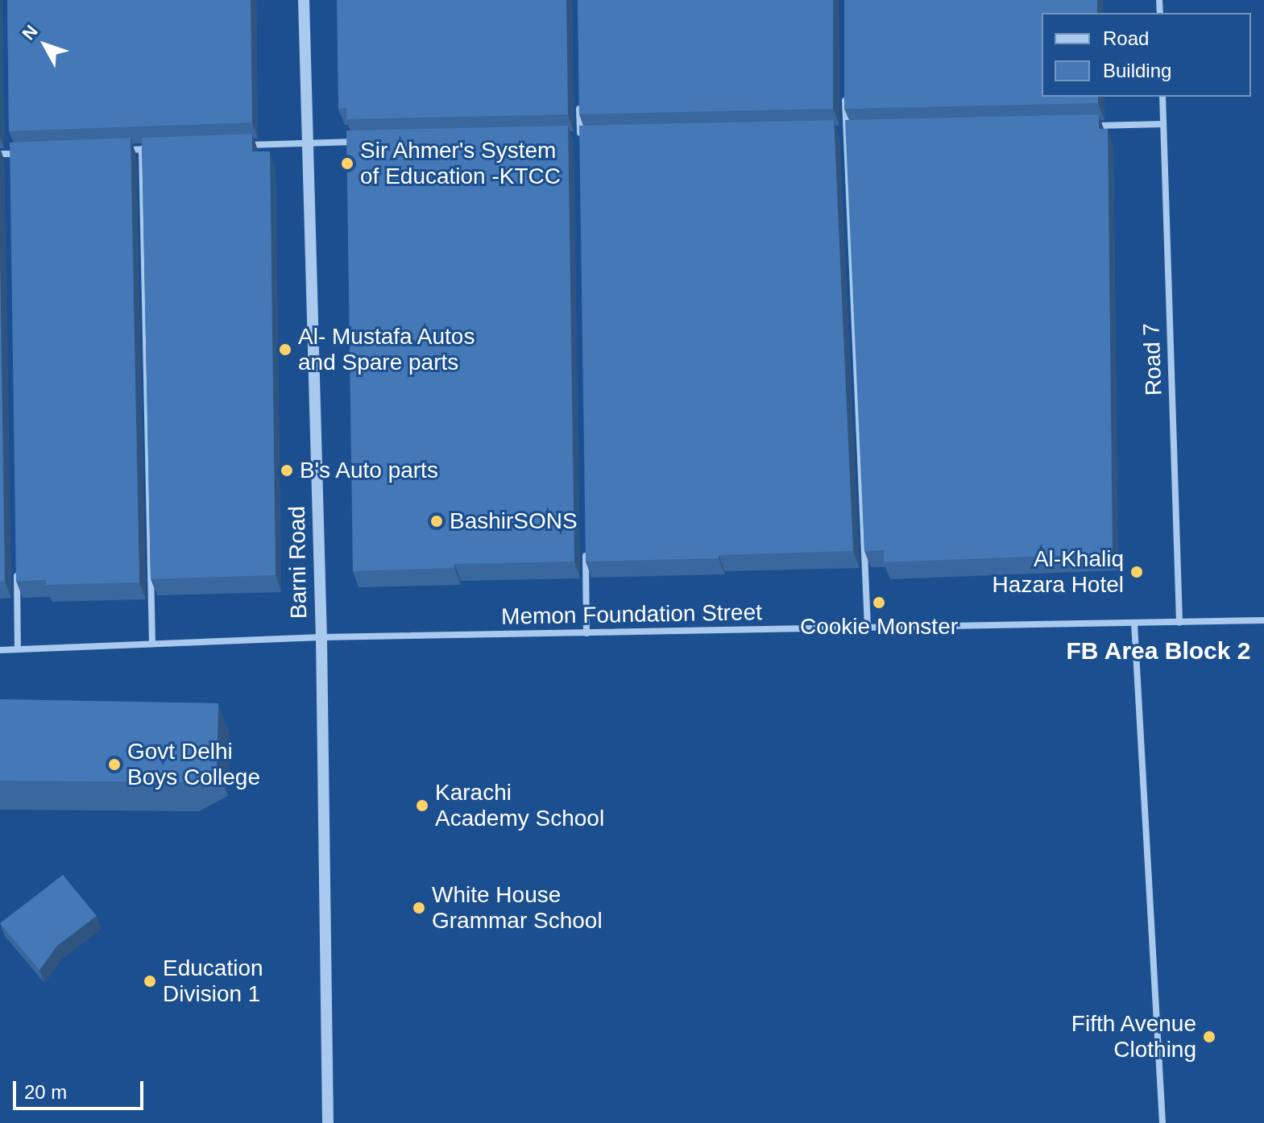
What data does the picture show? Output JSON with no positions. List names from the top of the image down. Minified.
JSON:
{"streets":{"street":["Road 7","Barni Road","Memon Foundation Street"]},"crossings":[["Road 7","Memon Foundation Street"],["Barni Road","Memon Foundation Street"]],"districts":["FB Area Block 2"],"places":["Sir Ahmer's System of Education -KTCC","Al- Mustafa Autos and Spare parts","B's Auto parts","BashirSONS","Al-Khaliq Hazara Hotel","Cookie Monster","Govt Delhi Boys College","Karachi Academy School","White House Grammar School","Education Division 1","Fifth Avenue Clothing"],"legend":["Road","Building"],"scale_bar":"20 m","north":"top left"}
